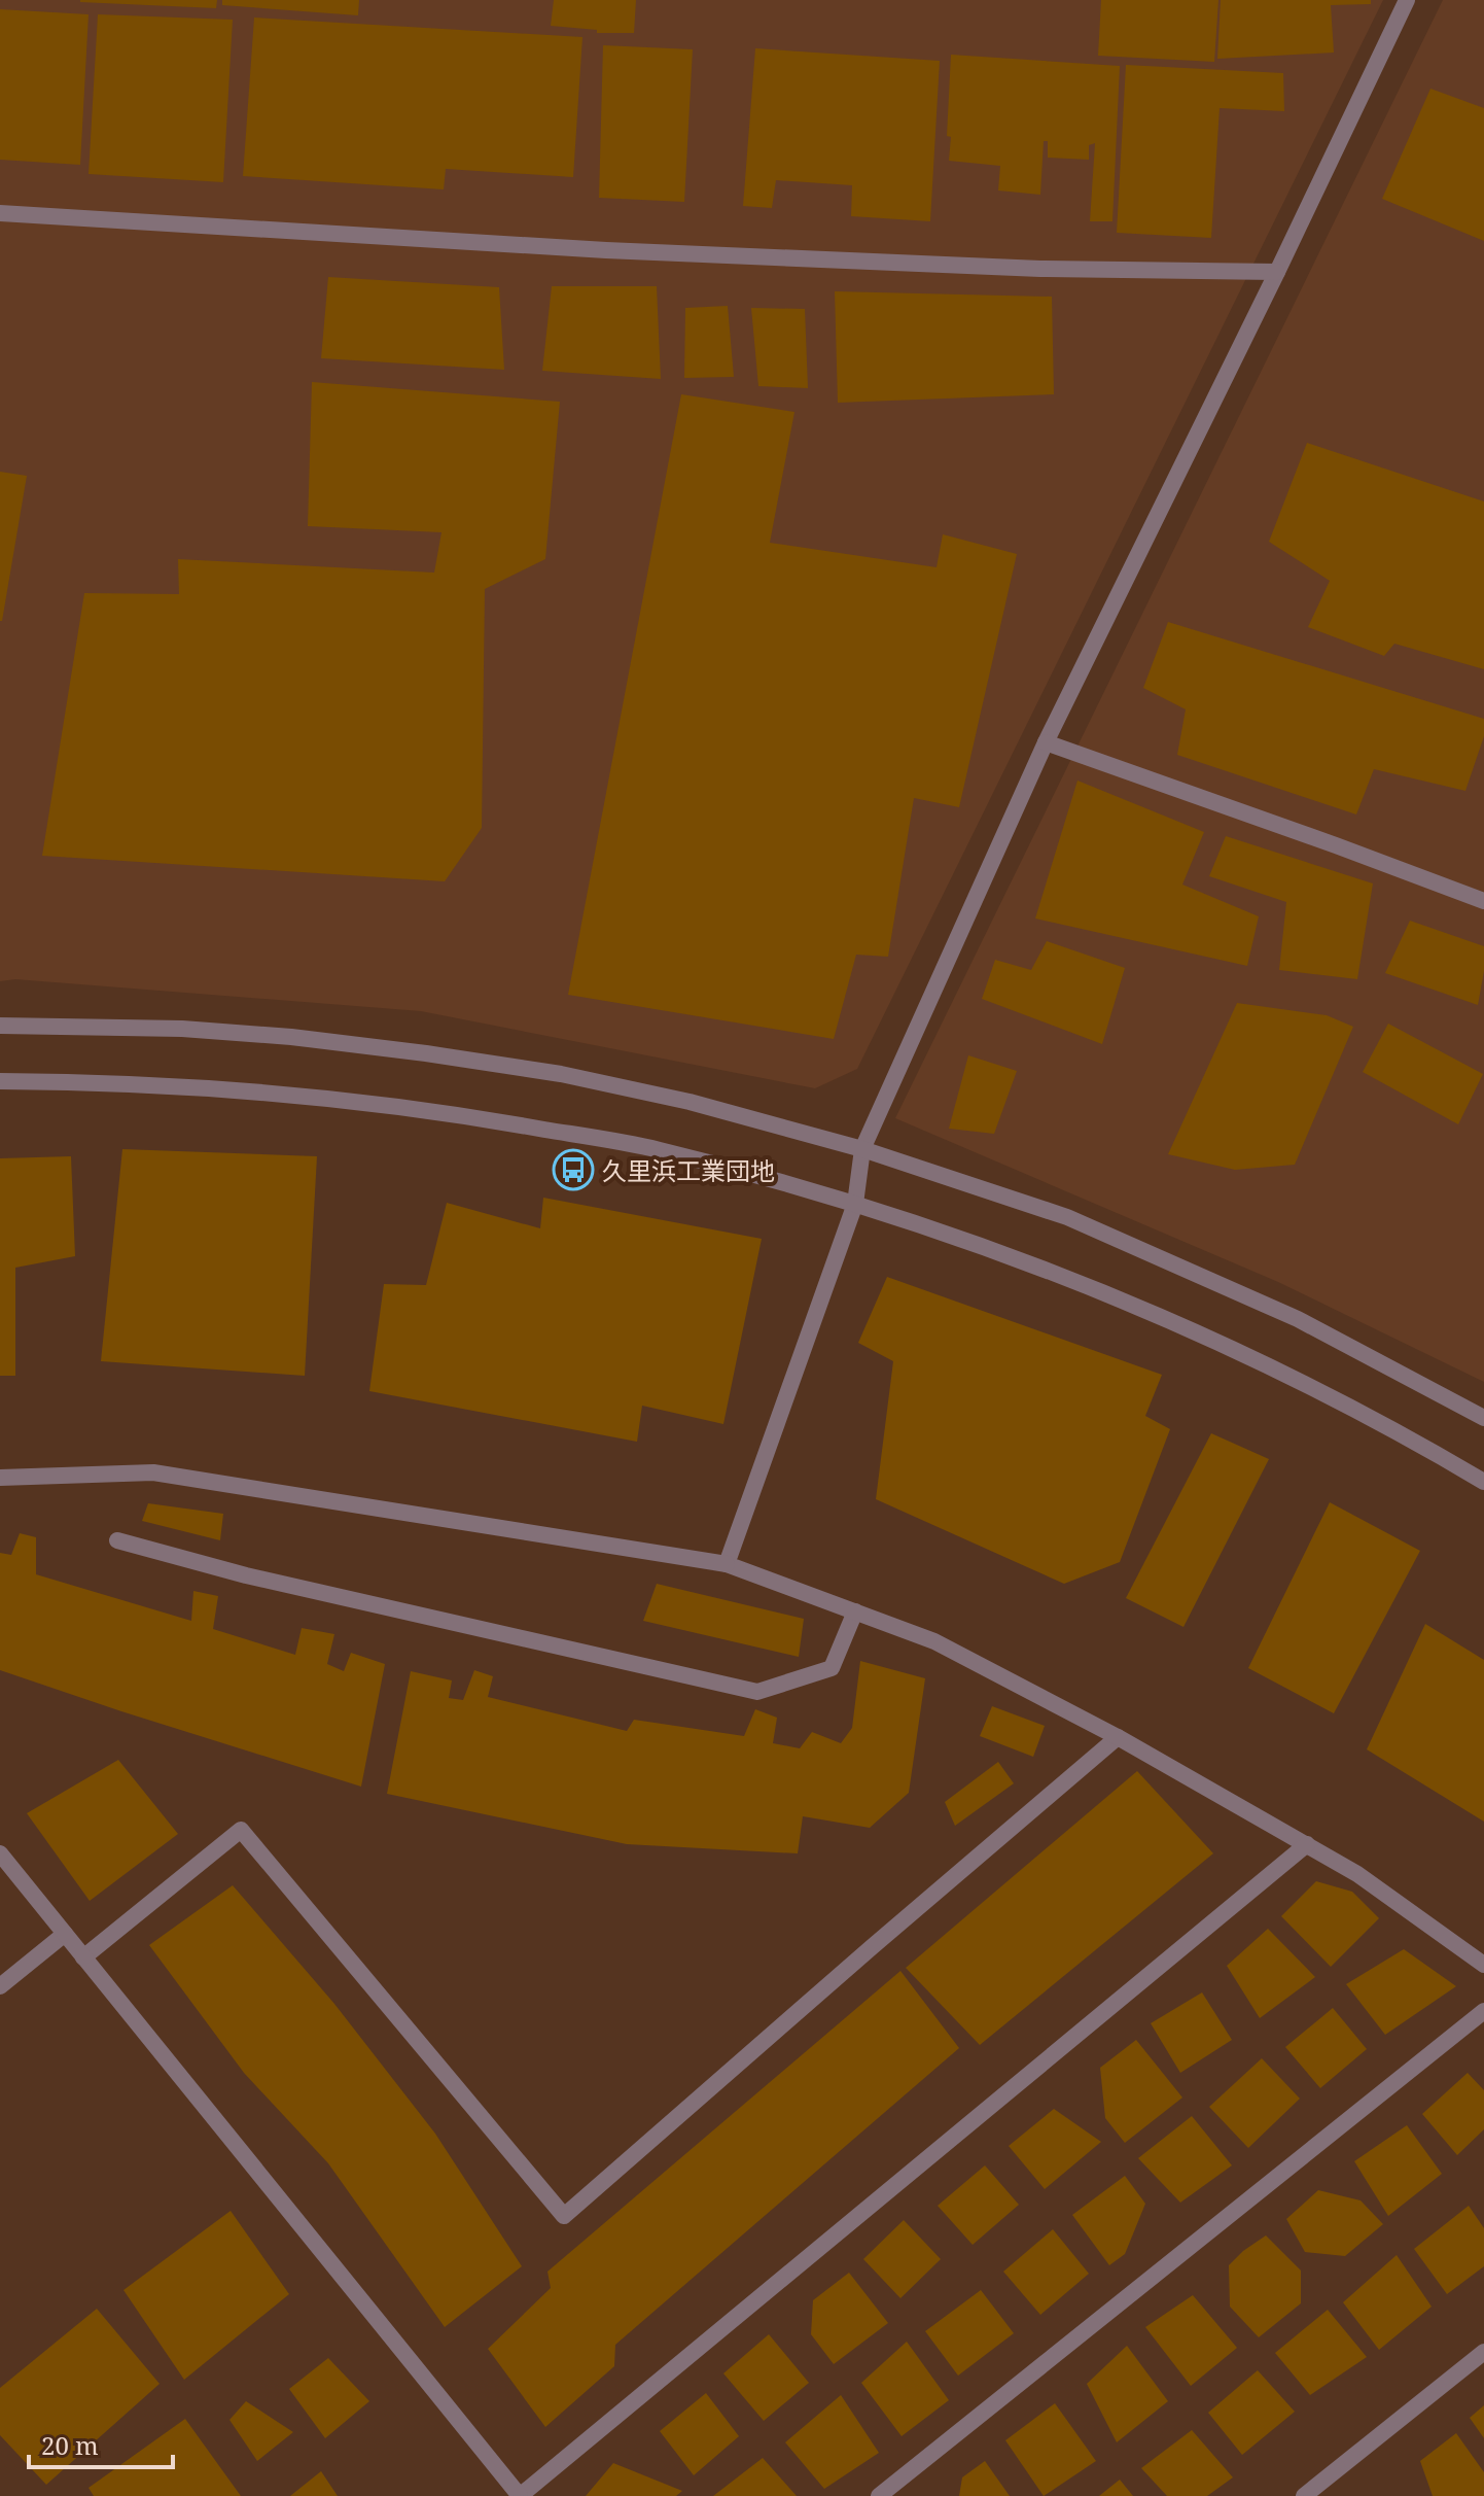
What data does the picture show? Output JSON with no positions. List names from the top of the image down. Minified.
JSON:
{"places":{"bus stop":["久里浜工業団地"]},"scale_bar":"20 m"}
